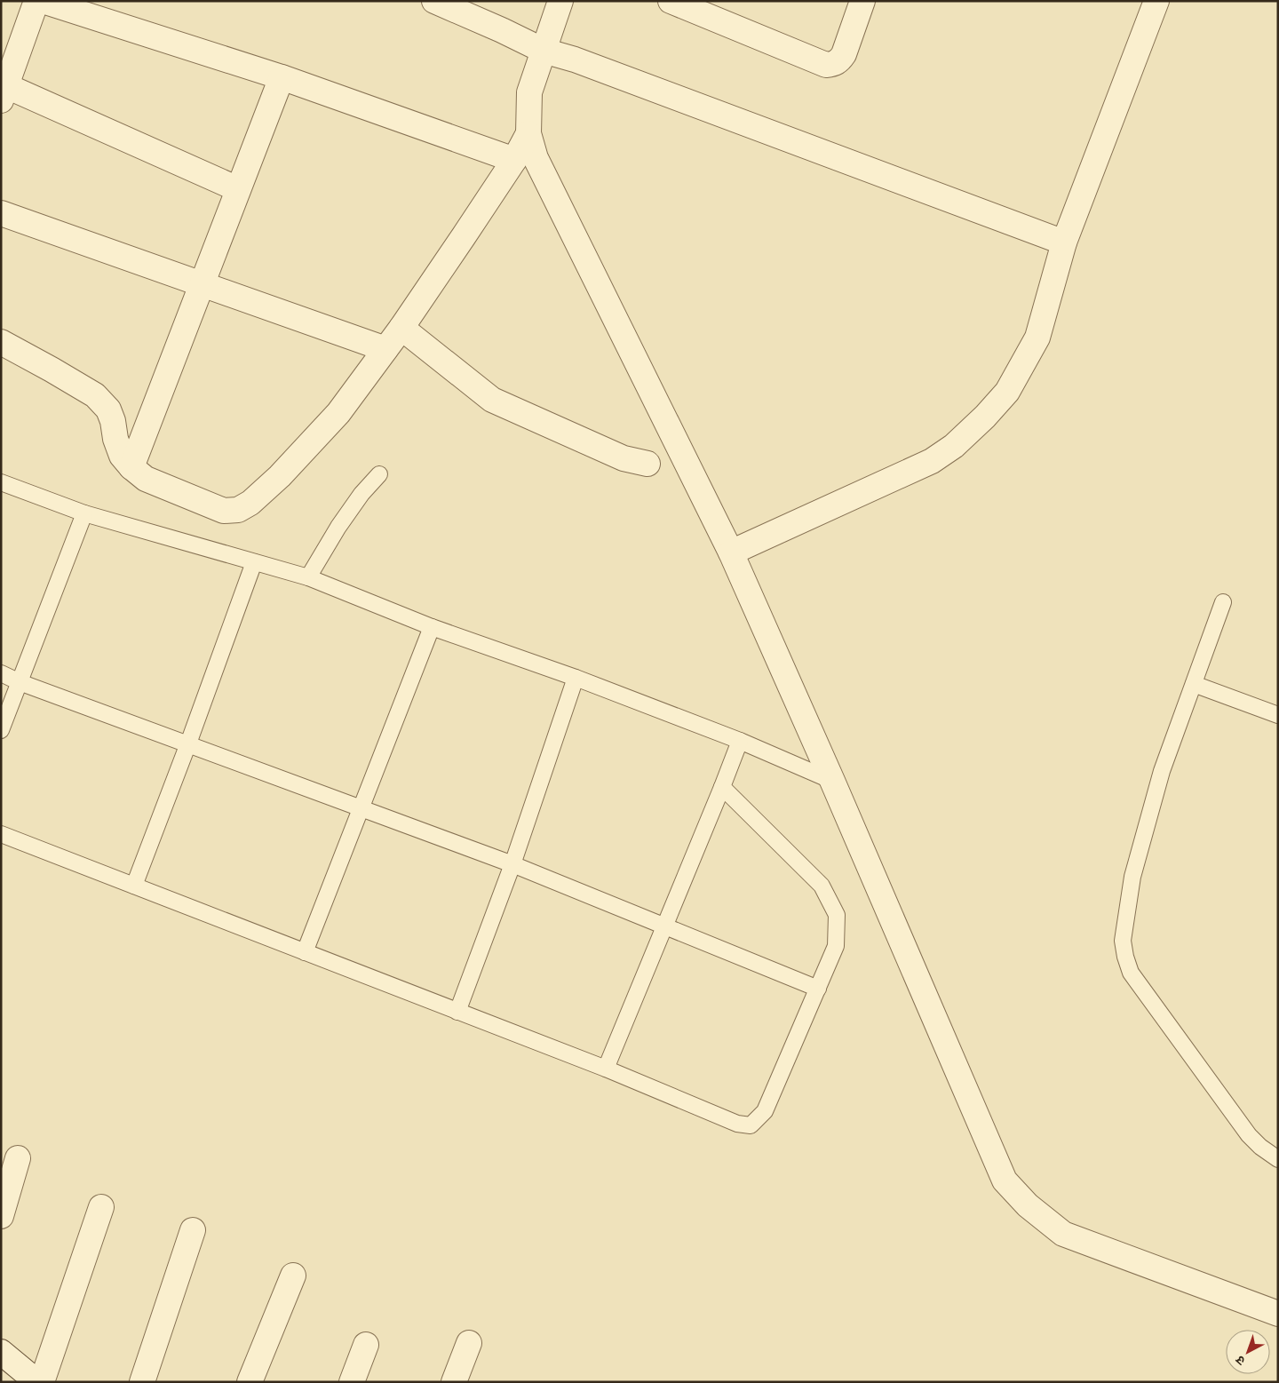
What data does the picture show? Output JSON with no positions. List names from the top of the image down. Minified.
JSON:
{"north":"bottom left"}
